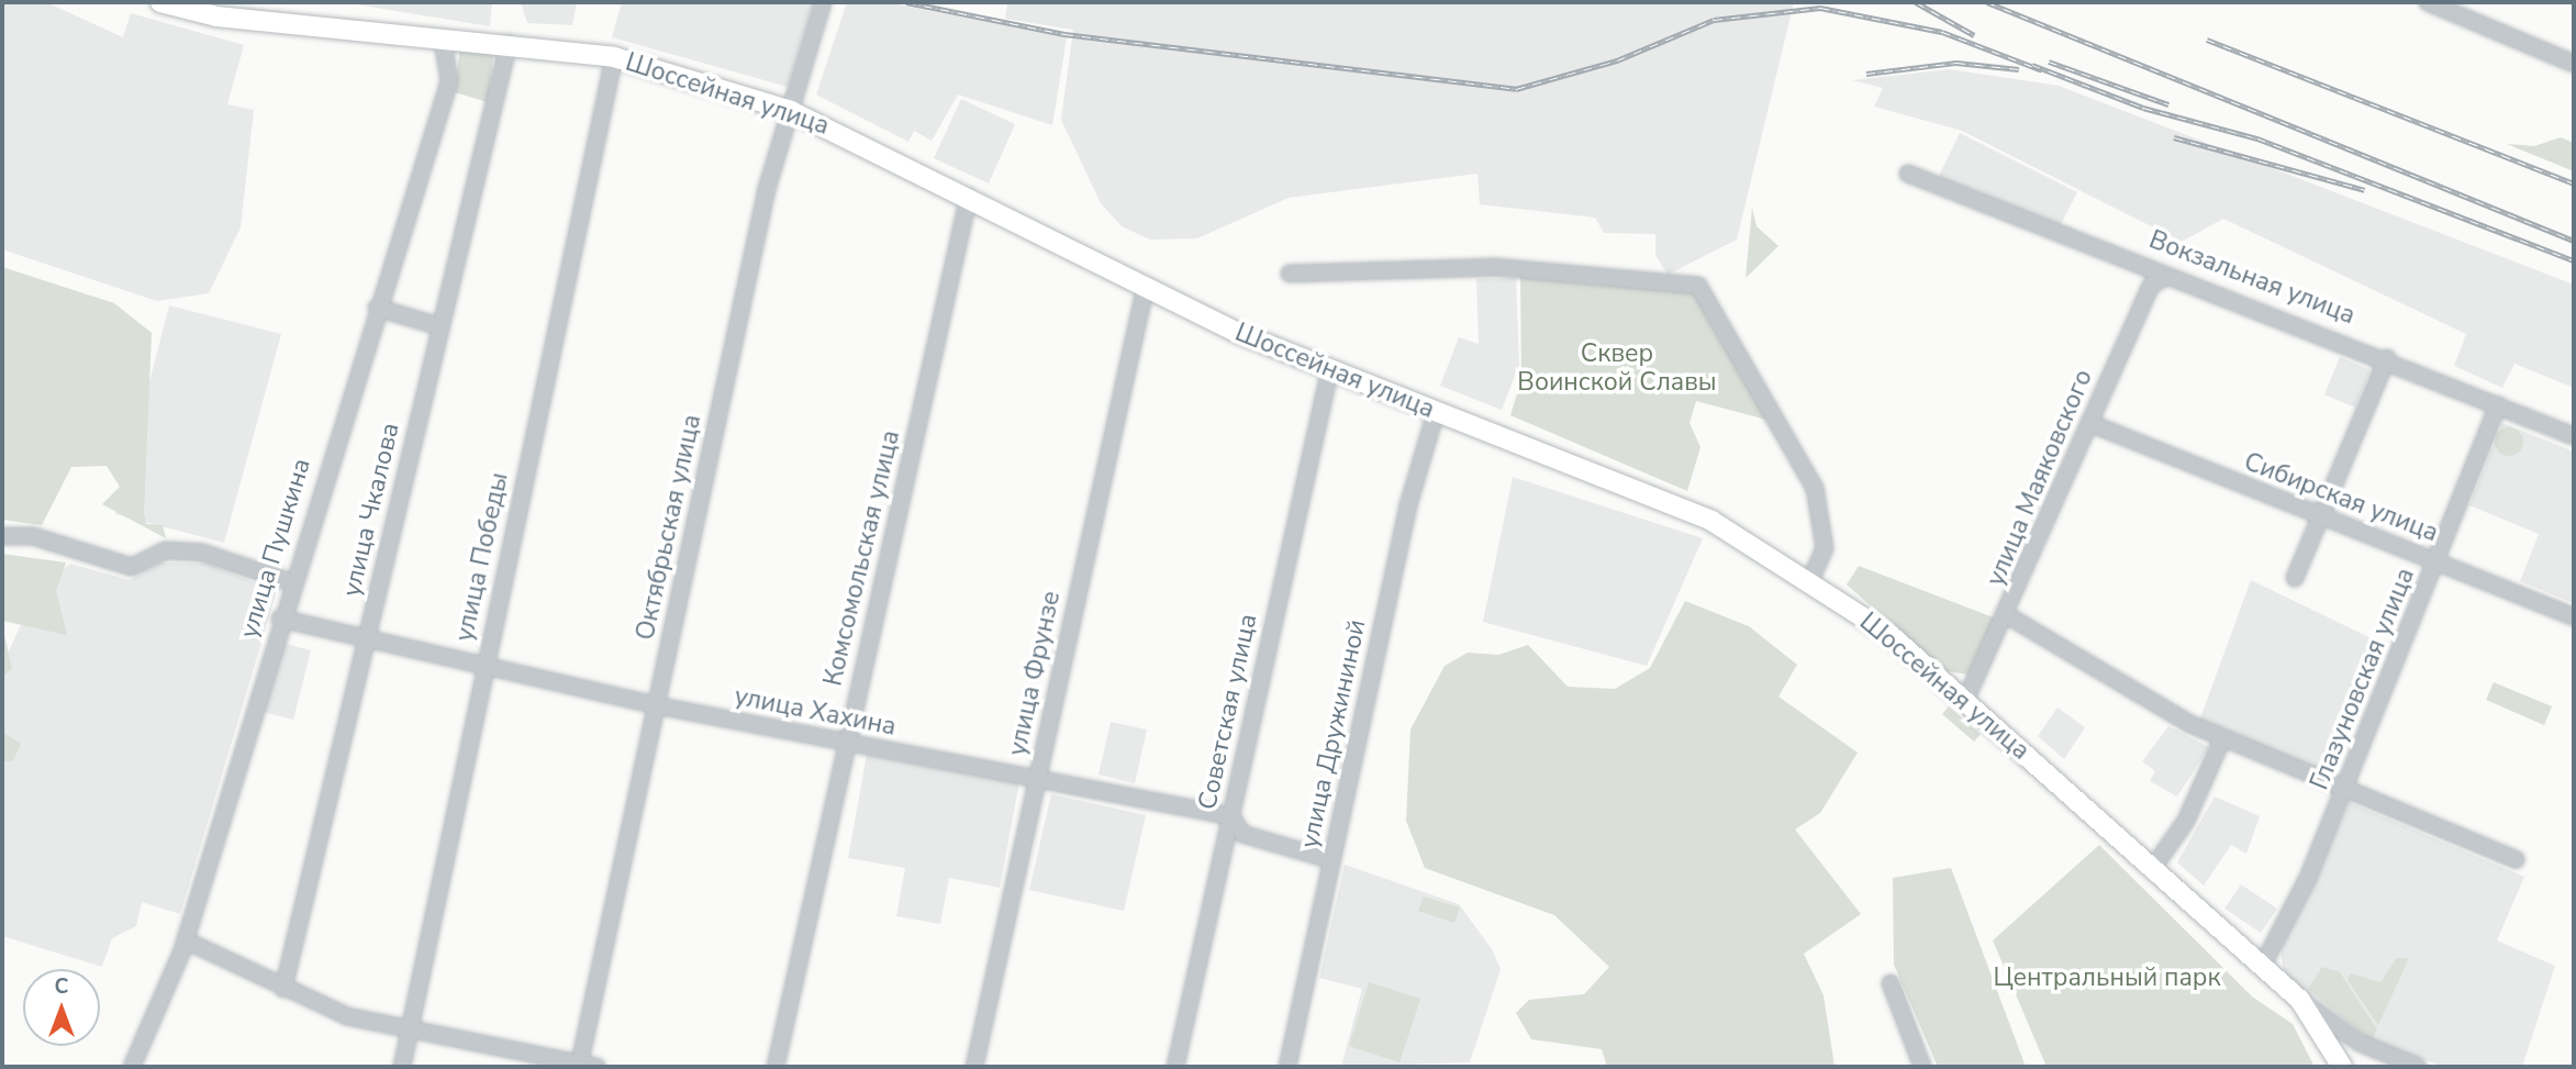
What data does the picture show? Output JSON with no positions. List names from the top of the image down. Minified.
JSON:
{"streets":{"main road":["Шоссейная улица"],"street":["Вокзальная улица","улица Маяковского","Сибирская улица","улица Чкалова","Октябрьская улица","улица Пушкина","улица Победы","Комсомольская улица","улица Фрунзе","Глазуновская улица","улица Хахина","Советская улица","улица Дружининой"]},"crossings":[["Шоссейная улица","улица Маяковского"],["Шоссейная улица","улица Чкалова"],["Шоссейная улица","Октябрьская улица"],["Шоссейная улица","улица Пушкина"],["Шоссейная улица","улица Победы"],["Шоссейная улица","Комсомольская улица"],["Шоссейная улица","улица Фрунзе"],["Шоссейная улица","Глазуновская улица"],["Шоссейная улица","Советская улица"],["Шоссейная улица","улица Дружининой"],["Вокзальная улица","улица Маяковского"],["Вокзальная улица","Глазуновская улица"],["улица Маяковского","Сибирская улица"],["Сибирская улица","Глазуновская улица"],["улица Чкалова","улица Хахина"],["Октябрьская улица","улица Хахина"],["улица Пушкина","улица Хахина"],["улица Победы","улица Хахина"],["Комсомольская улица","улица Хахина"],["улица Фрунзе","улица Хахина"],["улица Хахина","Советская улица"],["улица Хахина","улица Дружининой"]],"parks":["Сквер Воинской Славы","Центральный парк"],"north":"top"}
